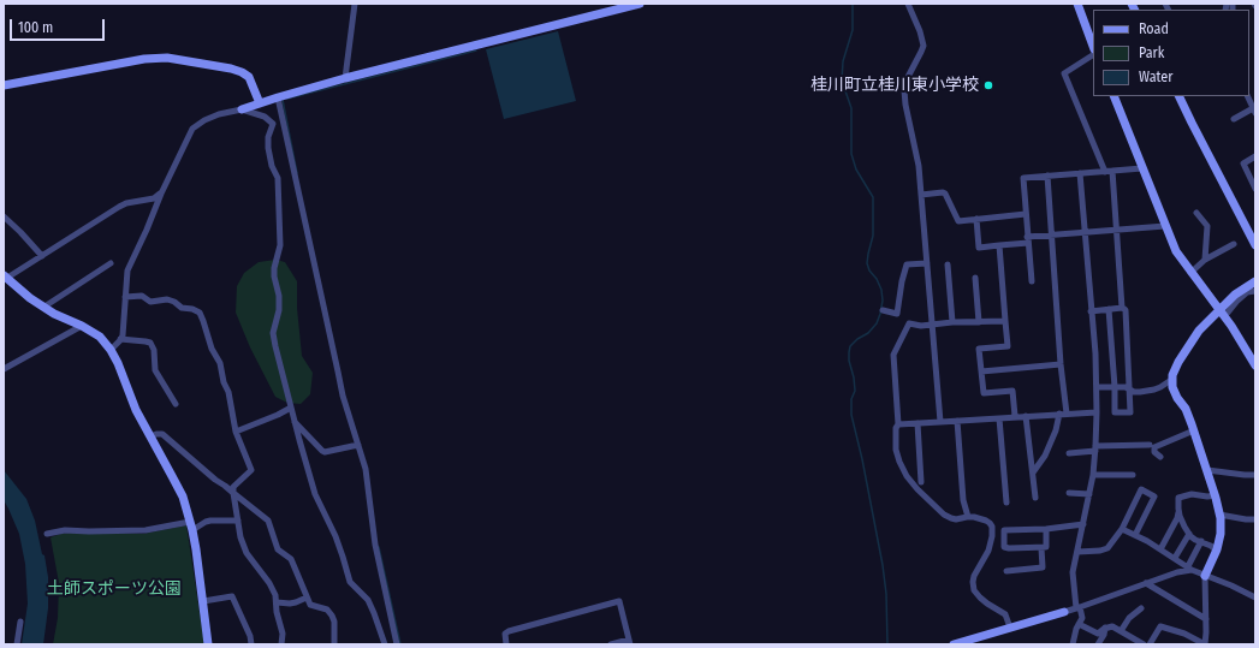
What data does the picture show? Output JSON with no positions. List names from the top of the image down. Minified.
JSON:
{"parks":["土師スポーツ公園"],"places":["桂川町立桂川東小学校"],"legend":["Road","Park","Water"],"scale_bar":"100 m"}
